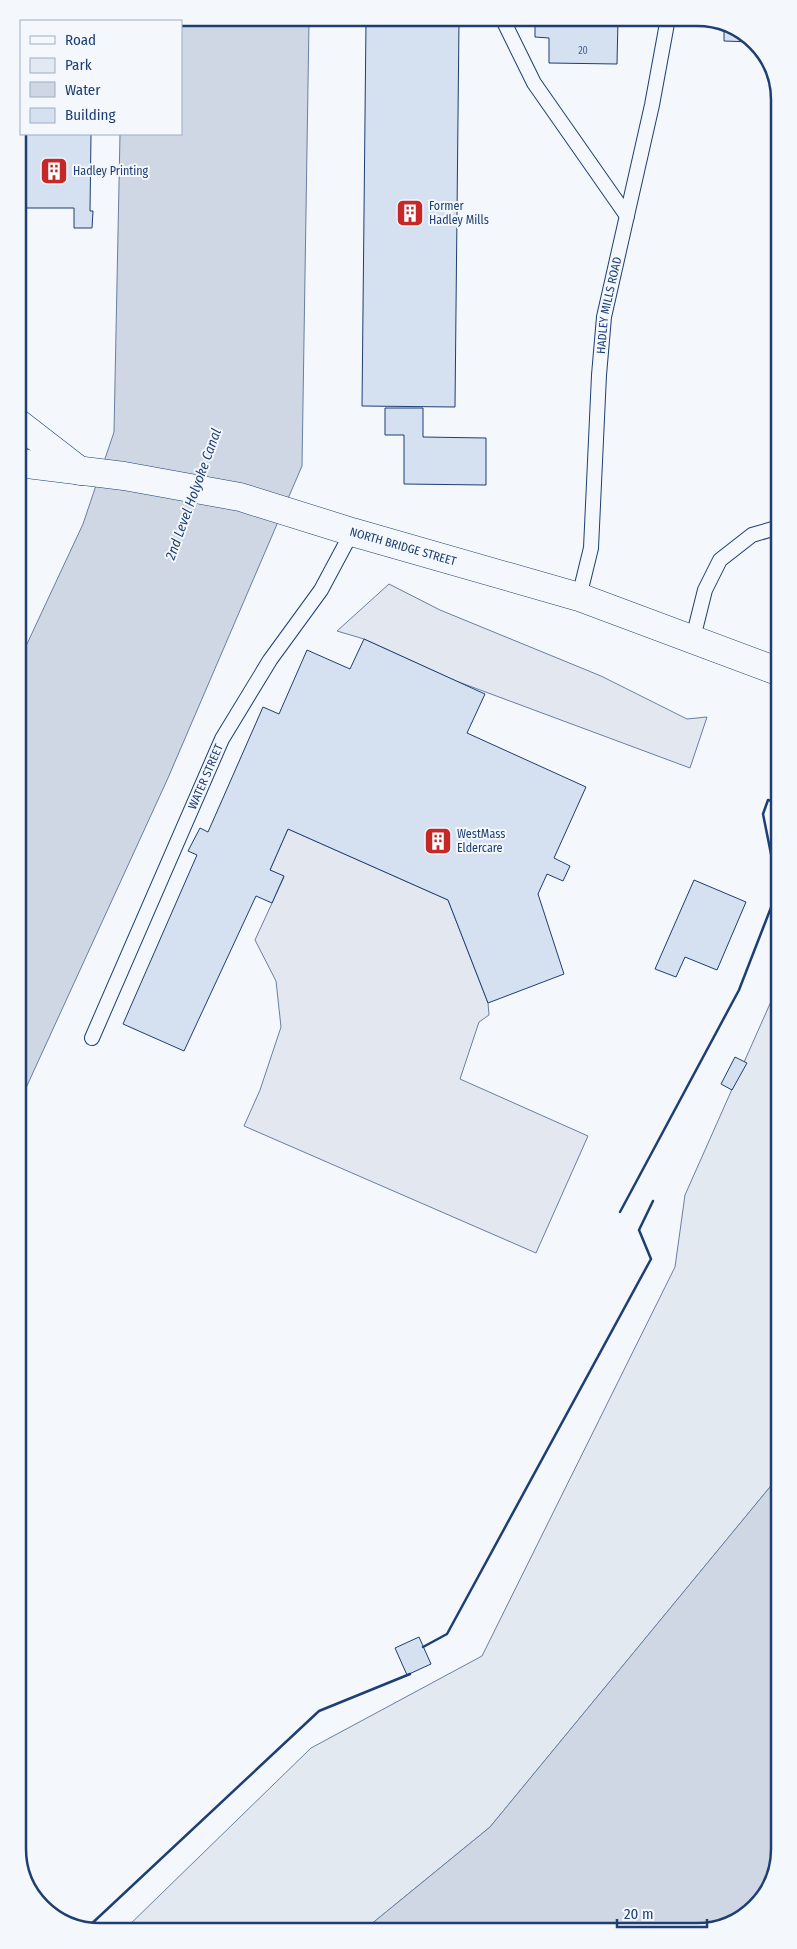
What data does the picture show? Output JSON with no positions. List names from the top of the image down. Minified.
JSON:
{"streets":{"main road":["NORTH BRIDGE STREET"],"lane":["HADLEY MILLS ROAD","WATER STREET"]},"crossings":[["HADLEY MILLS ROAD","NORTH BRIDGE STREET"],["NORTH BRIDGE STREET","WATER STREET"]],"water":["2nd Level Holyoke Canal"],"places":{"building":["Hadley Printing","Former Hadley Mills","WestMass Eldercare"]},"house_numbers":["20"],"legend":["Road","Park","Water","Building"],"scale_bar":"20 m"}
